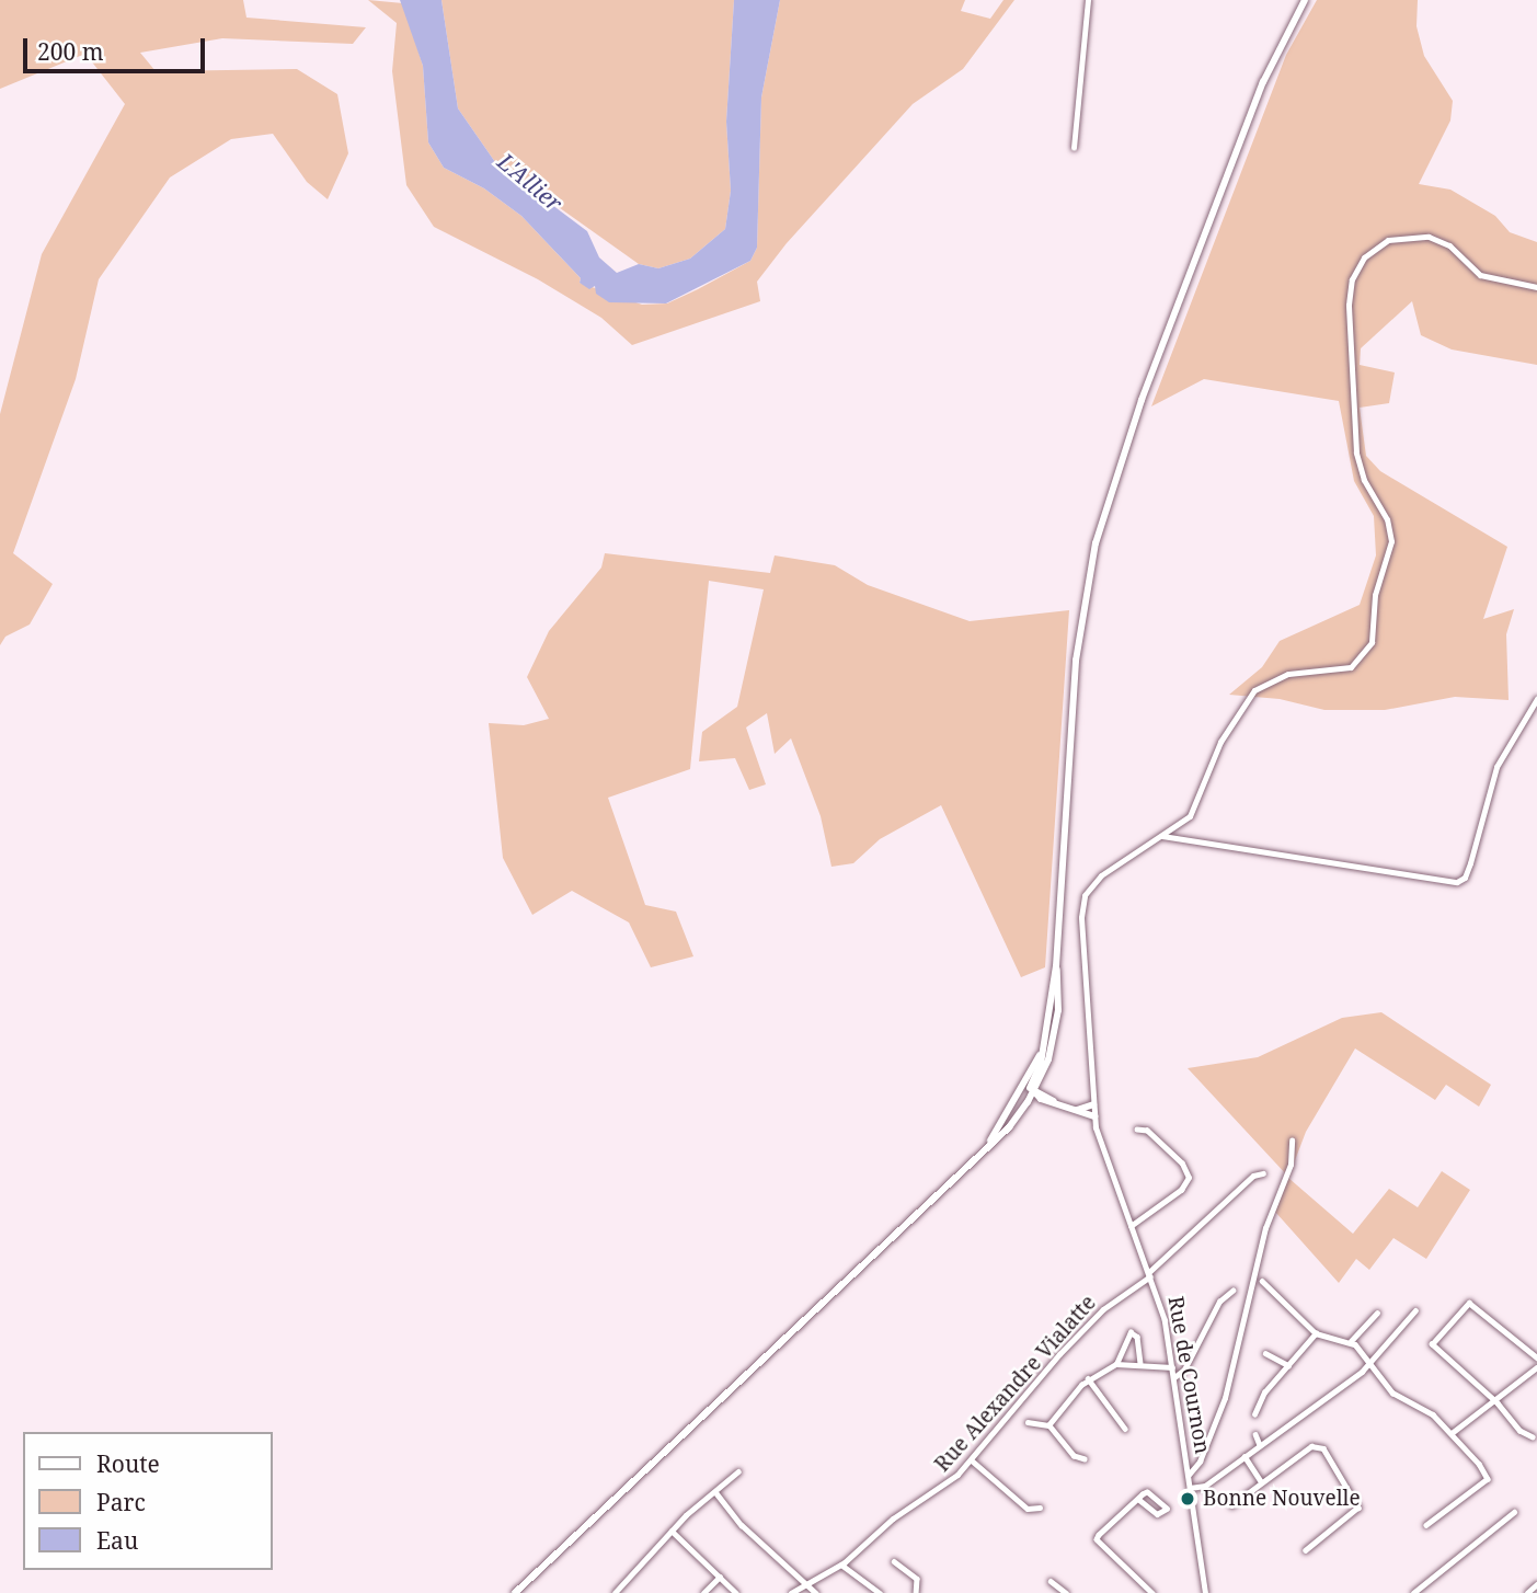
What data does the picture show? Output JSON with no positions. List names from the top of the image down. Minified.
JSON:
{"streets":{"street":["Rue de Cournon","Rue Alexandre Vialatte"]},"crossings":[["Rue de Cournon","Rue Alexandre Vialatte"]],"water":["L'Allier"],"places":["Bonne Nouvelle"],"legend":["Route","Parc","Eau"],"scale_bar":"200 m"}
